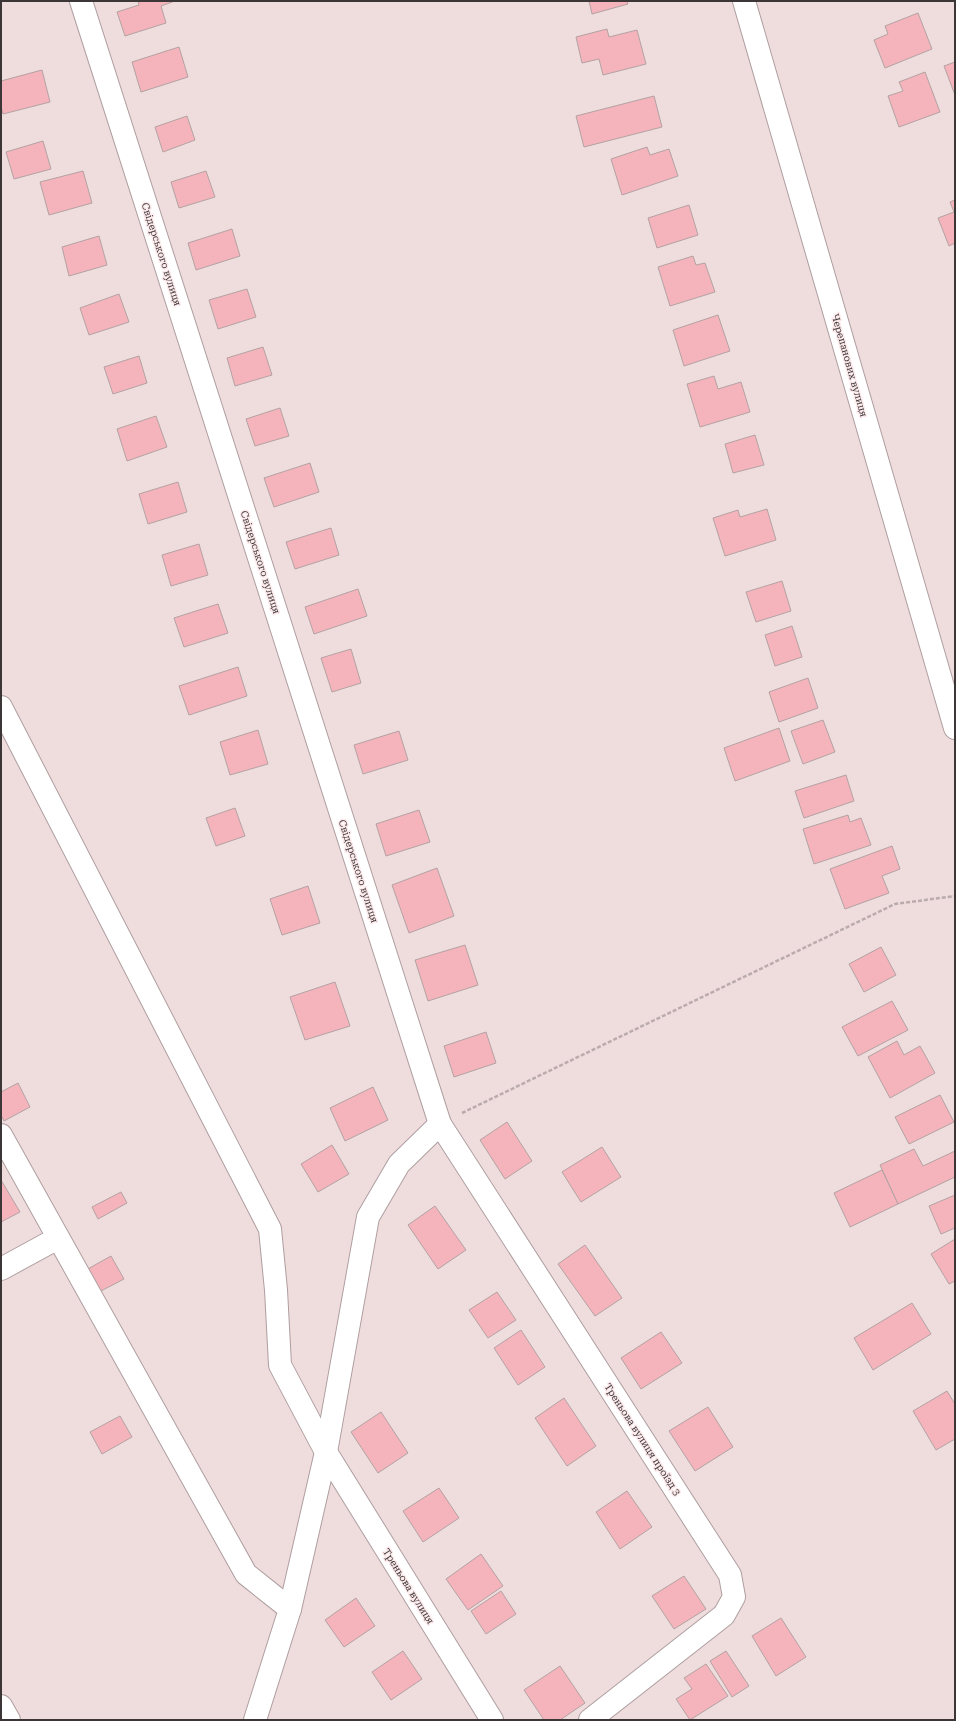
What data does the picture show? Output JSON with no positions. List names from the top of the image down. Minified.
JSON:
{"streets":{"street":["Свiдерського вулиця","Черепанових вулиця","Треньова вулиця проїзд 3","Треньова вулиця"]},"crossings":[["Свiдерського вулиця","Треньова вулиця проїзд 3"]]}
